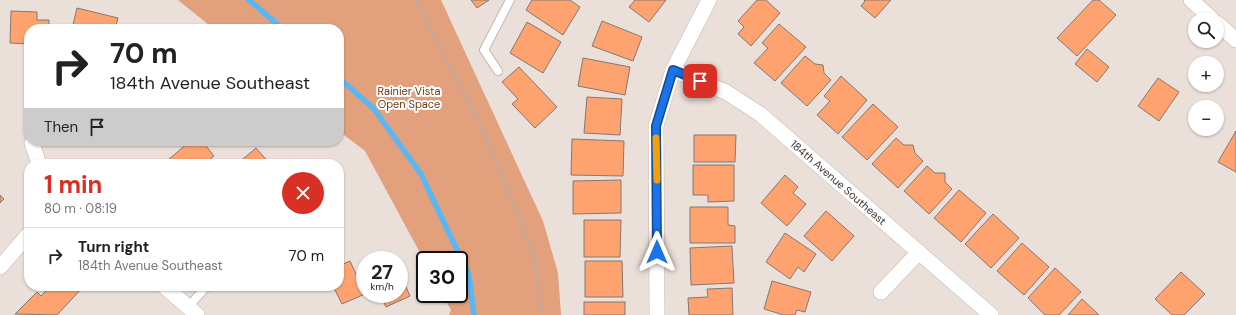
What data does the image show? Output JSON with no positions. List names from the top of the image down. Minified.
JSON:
{"streets":{"street":["184th Avenue Southeast"]},"parks":["Rainier Vista Open Space"],"page":{"map_buttons":["+","−"],"turn":["70 m","184th Avenue Southeast"],"then":"Then","heading":["1 min","80 m · 08:19"],"list":[{"name":"Turn right","note":"184th Avenue Southeast","value":"70 m"}],"speed":"27 km/h","limit":"30"}}
